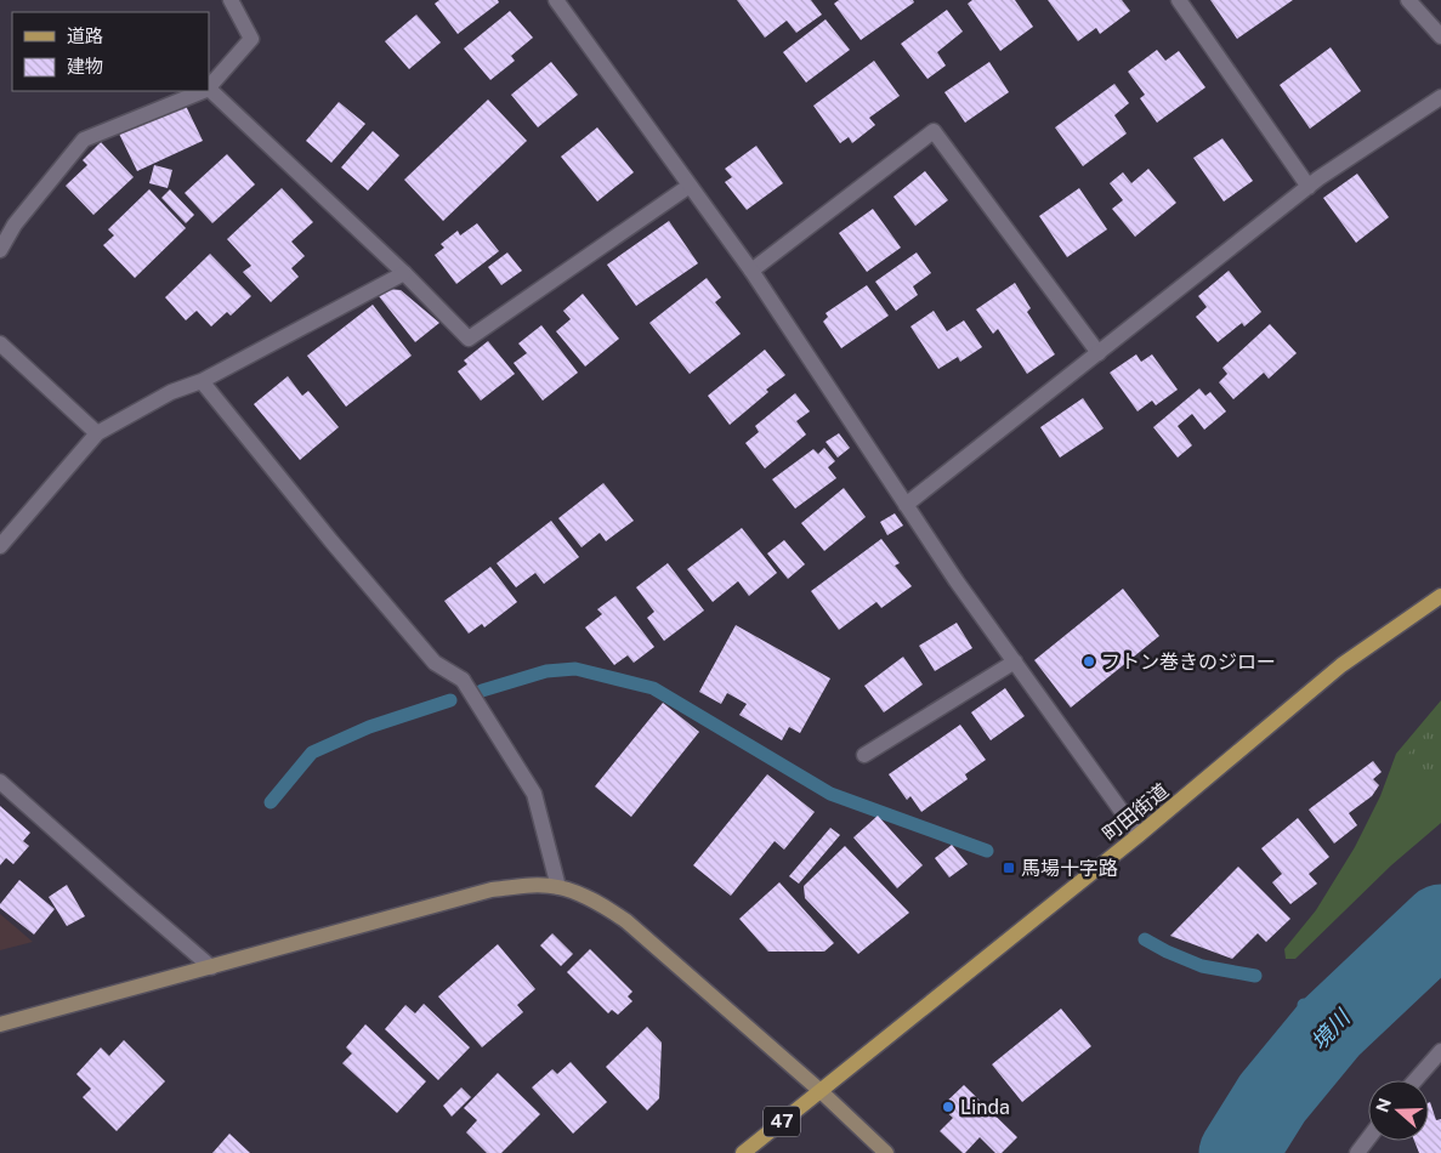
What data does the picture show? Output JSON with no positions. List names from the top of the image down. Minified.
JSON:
{"streets":{"main road":["町田街道","47"]},"water":["境川"],"places":{"other":["フトン巻きのジロー","Linda"],"transit":["馬場十字路"]},"legend":["道路","建物"],"north":"left"}
